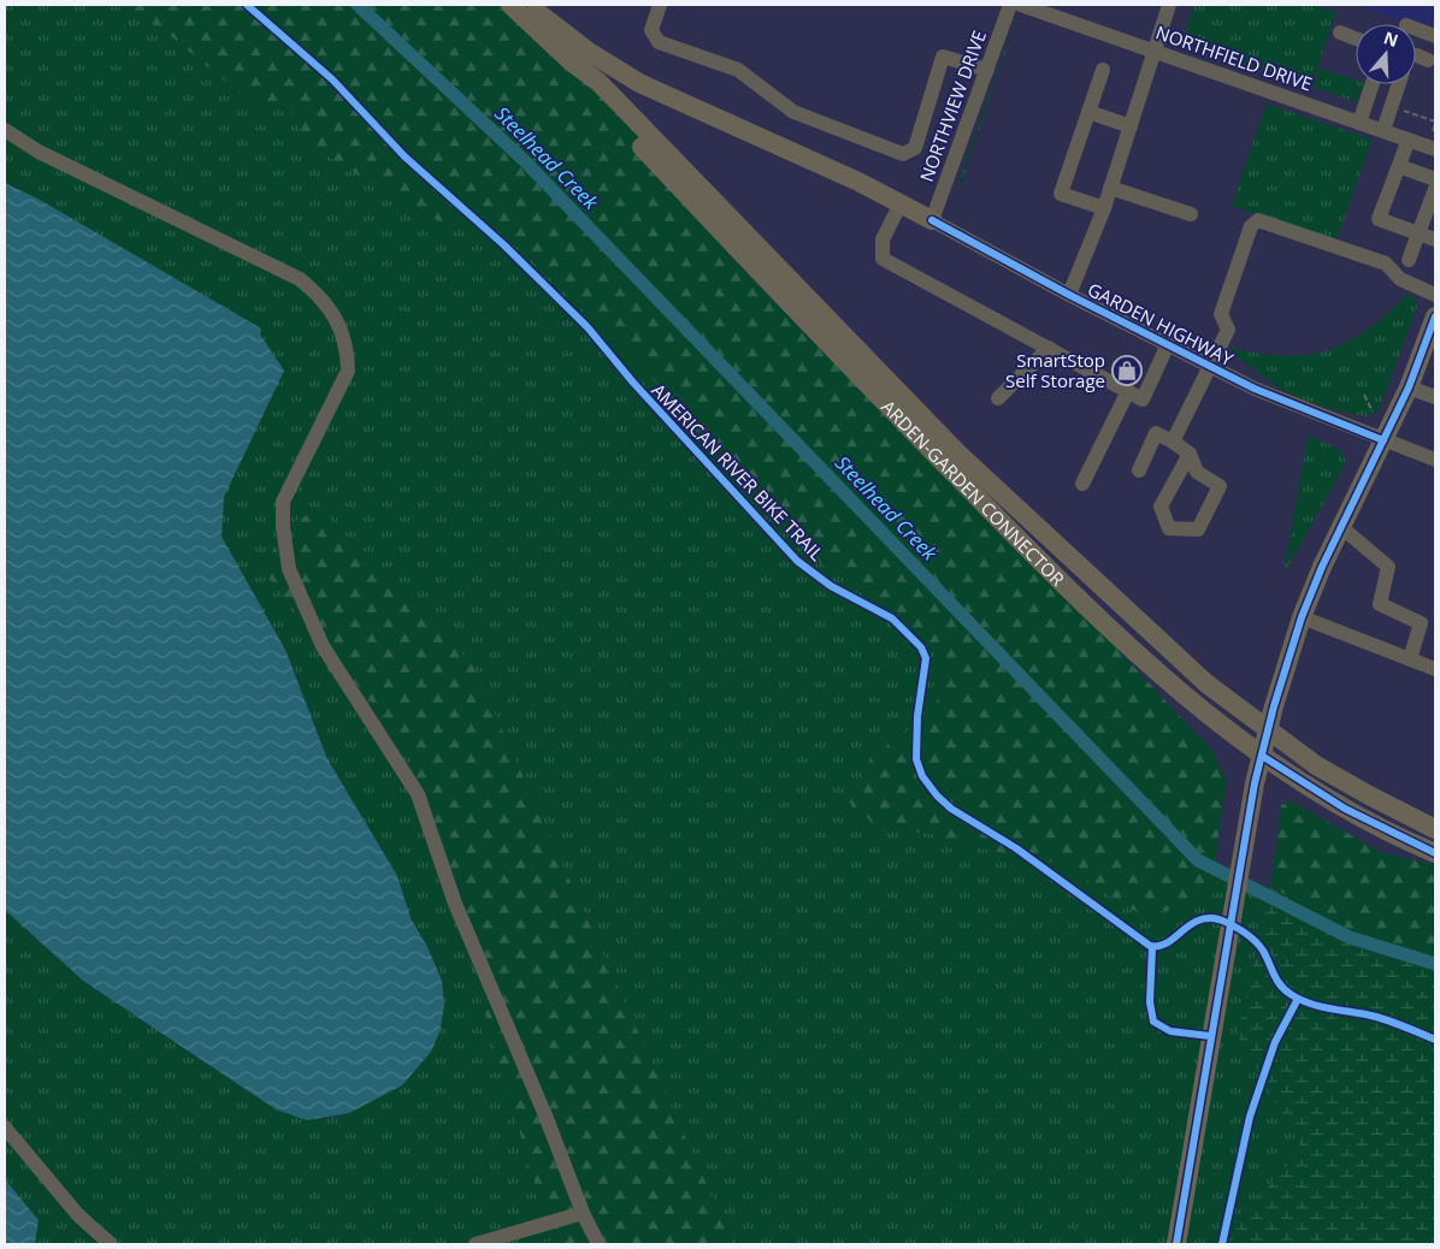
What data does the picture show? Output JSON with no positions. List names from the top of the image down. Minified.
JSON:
{"streets":{"main road":["ARDEN-GARDEN CONNECTOR"],"street":["NORTHFIELD DRIVE","NORTHVIEW DRIVE","GARDEN HIGHWAY"],"cycle path":["AMERICAN RIVER BIKE TRAIL"]},"crossings":[["NORTHVIEW DRIVE","GARDEN HIGHWAY"]],"water":["Steelhead Creek"],"places":{"shop":["SmartStop Self Storage"]},"north":"top"}
